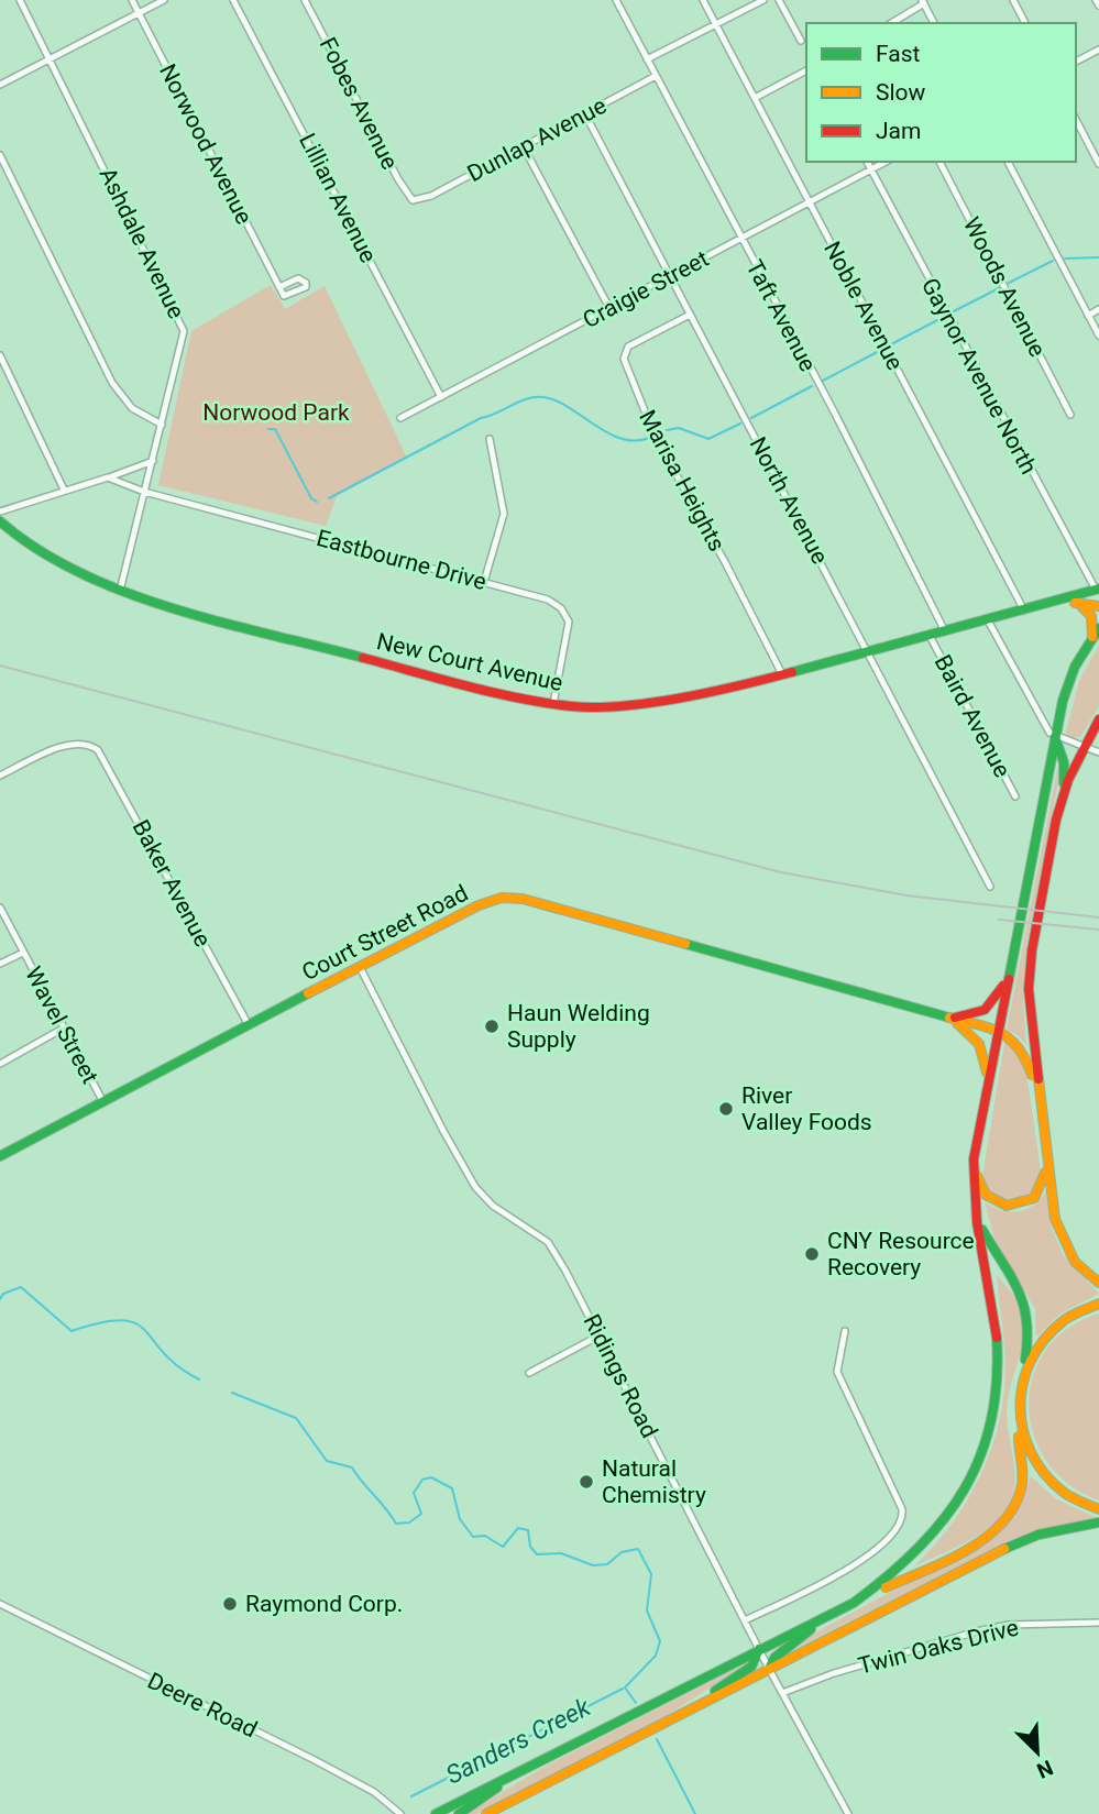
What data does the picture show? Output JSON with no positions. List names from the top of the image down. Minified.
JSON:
{"streets":{"main road":["New Court Avenue","Court Street Road"],"street":["Fobes Avenue","Dunlap Avenue","Norwood Avenue","Lillian Avenue","Ashdale Avenue","Woods Avenue","Craigie Street","Noble Avenue","Taft Avenue","Gaynor Avenue North","Marisa Heights","North Avenue","Eastbourne Drive","Baird Avenue","Baker Avenue","Wavel Street","Ridings Road","Twin Oaks Drive","Deere Road"]},"crossings":[["Fobes Avenue","Dunlap Avenue"],["Dunlap Avenue","Taft Avenue"],["Dunlap Avenue","North Avenue"],["Lillian Avenue","Craigie Street"],["Ashdale Avenue","Eastbourne Drive"],["Ashdale Avenue","New Court Avenue"],["Craigie Street","Noble Avenue"],["Craigie Street","Taft Avenue"],["Craigie Street","Gaynor Avenue North"],["Craigie Street","North Avenue"],["Noble Avenue","New Court Avenue"],["Taft Avenue","New Court Avenue"],["Gaynor Avenue North","New Court Avenue"],["Marisa Heights","North Avenue"],["Marisa Heights","New Court Avenue"],["North Avenue","New Court Avenue"],["Eastbourne Drive","New Court Avenue"],["New Court Avenue","Baird Avenue"],["Baker Avenue","Court Street Road"],["Court Street Road","Wavel Street"],["Court Street Road","Ridings Road"],["Ridings Road","Twin Oaks Drive"]],"water":["Sanders Creek"],"parks":["Norwood Park"],"places":["Haun Welding Supply","River Valley Foods","CNY Resource Recovery","Natural Chemistry","Raymond Corp."],"legend":["Fast","Slow","Jam"],"north":"bottom right"}
